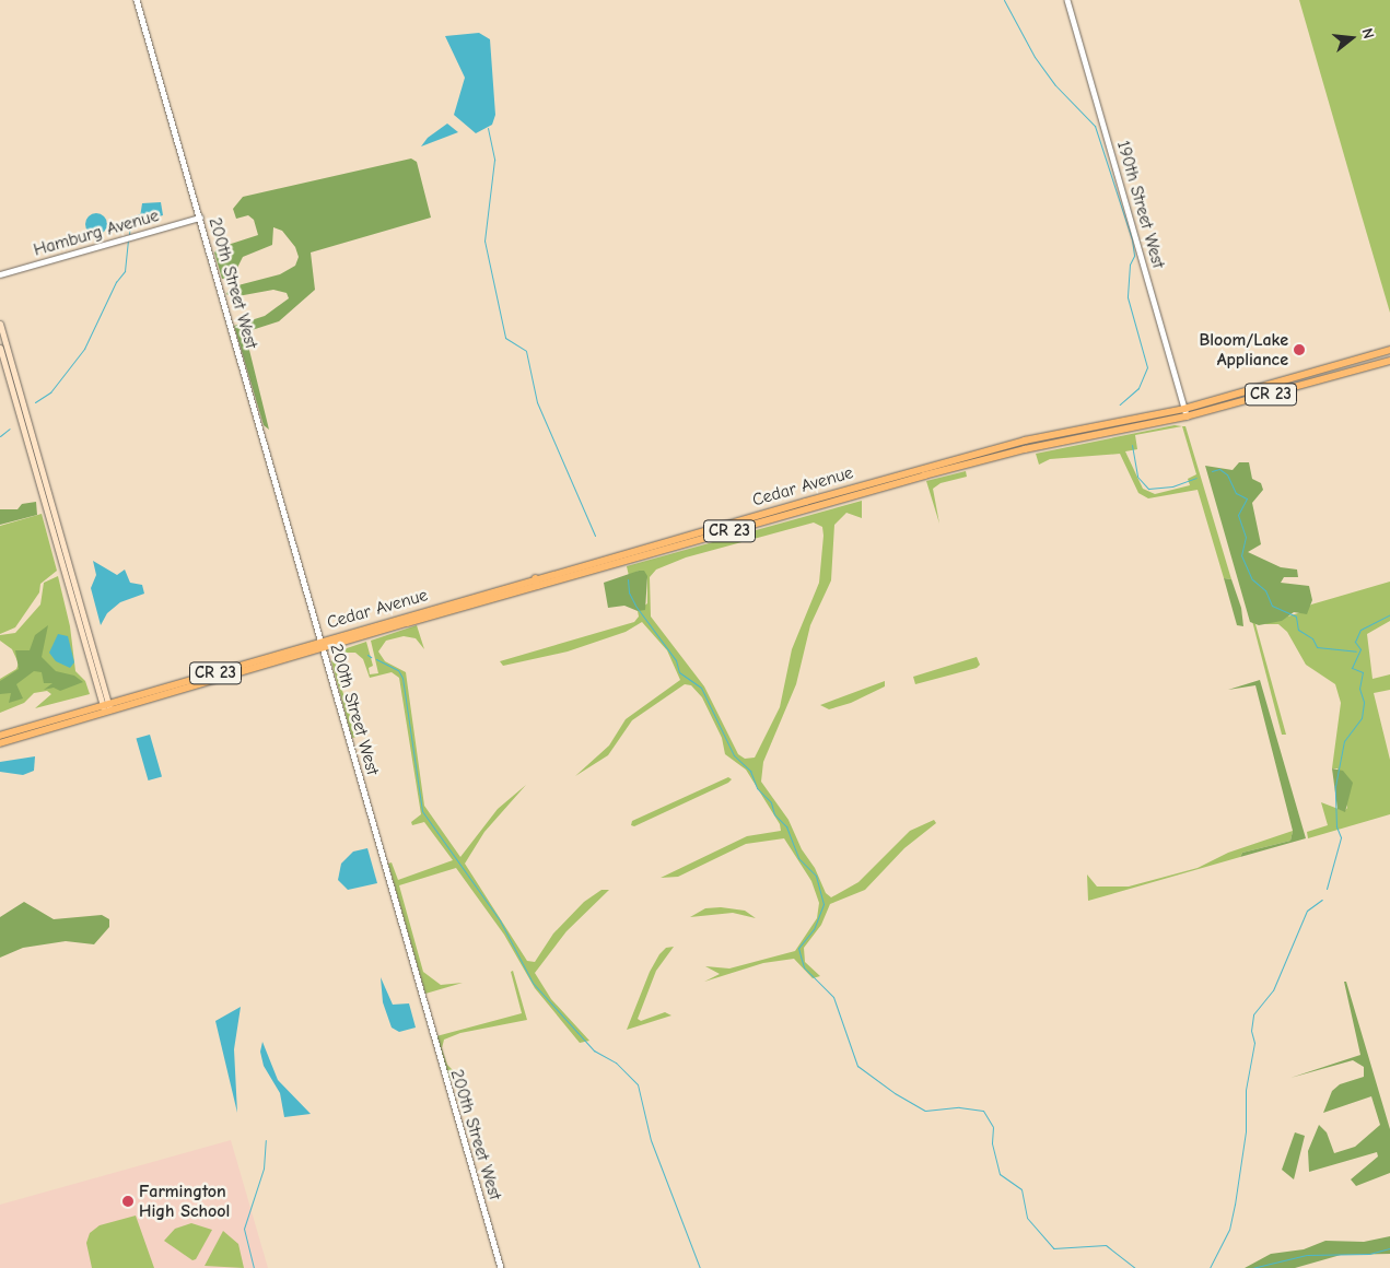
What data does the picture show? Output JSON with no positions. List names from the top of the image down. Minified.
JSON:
{"streets":{"main road":["CR 23","Cedar Avenue"],"street":["190th Street West","Hamburg Avenue","200th Street West"]},"crossings":[["190th Street West","Cedar Avenue"],["Hamburg Avenue","200th Street West"],["200th Street West","Cedar Avenue"],["CR 23","Cedar Avenue"]],"places":["Bloom/Lake Appliance","Farmington High School"],"north":"right"}
